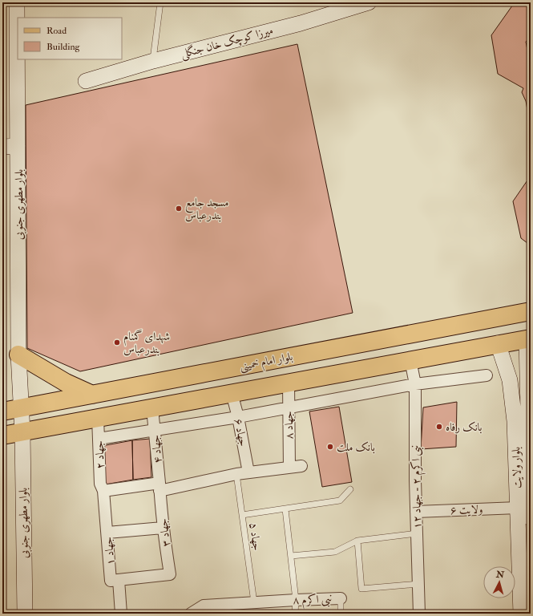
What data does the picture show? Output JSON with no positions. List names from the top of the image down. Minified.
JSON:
{"streets":{"main road":["بلوار امام خمینی"],"street":["میرزا کوچک خان جنگلی","بلوار مطهری جنوبی","جهاد ۸","جهاد ۶","جهاد ۴","جهاد ۲","بلوار ولایت","نبی اکرم ۲ - جهاد ۱۲","ولایت ۶","جهاد ۳","جهاد ۱","نبی اکرم ۸"],"lane":["جهاد ۵"]},"crossings":[["بلوار مطهری جنوبی","بلوار امام خمینی"],["جهاد ۴","جهاد ۳"],["جهاد ۲","جهاد ۱"],["بلوار ولایت","ولایت ۶"],["نبی اکرم ۲ - جهاد ۱۲","ولایت ۶"],["جهاد ۳","جهاد ۱"],["جهاد ۵","نبی اکرم ۸"]],"places":["مسجد جامع بندرعباس","شهدای گمنام بندرعباس","بانک رفاه","بانک ملت"],"legend":["Road","Building"],"north":"top"}
